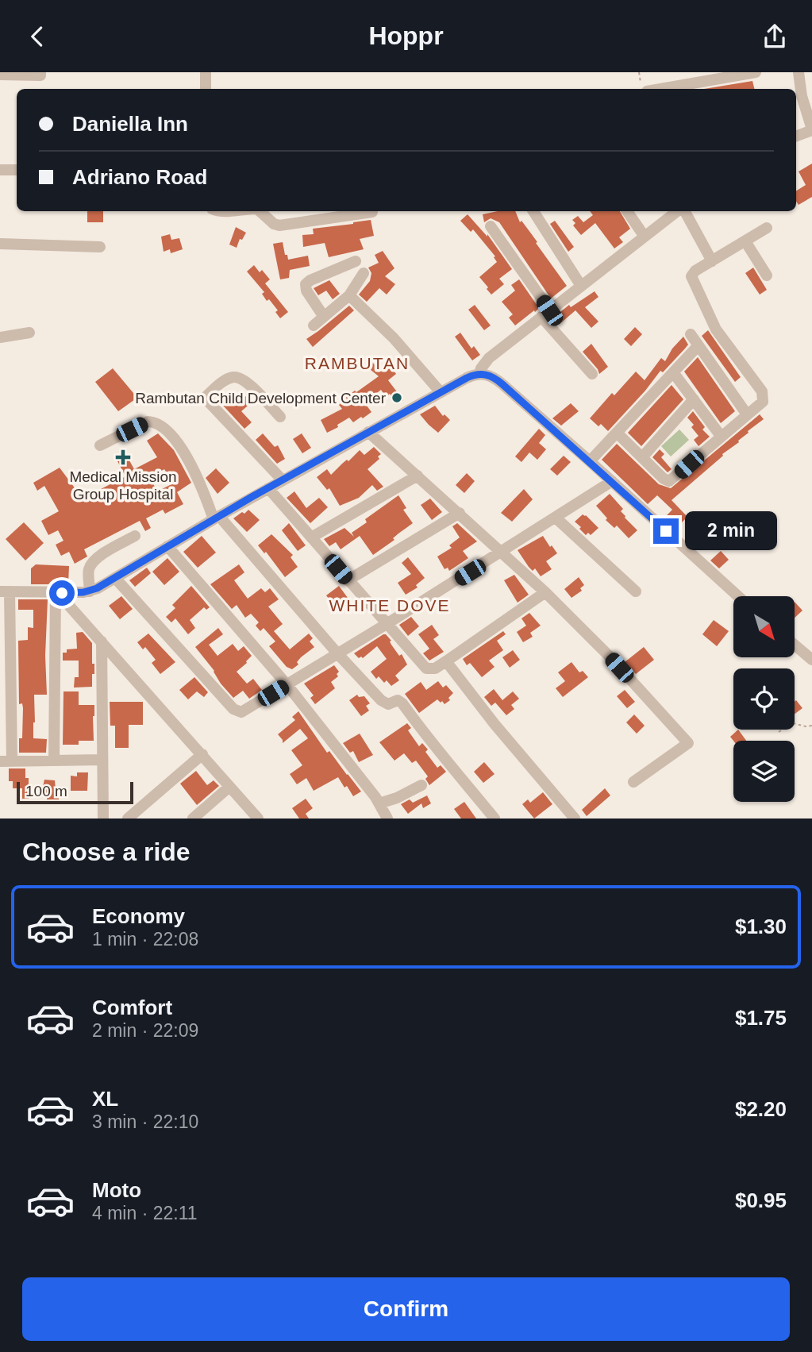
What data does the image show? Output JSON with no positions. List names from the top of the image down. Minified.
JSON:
{"districts":["RAMBUTAN","WHITE DOVE"],"places":{"other":["Rambutan Child Development Center"],"health":["Medical Mission Group Hospital"]},"scale_bar":"100 m","north":"bottom right","page":{"header":"Hoppr","banner":["Daniella Inn","Adriano Road"],"bubble":"2 min","scale":"100 m","heading":"Choose a ride","list":[{"name":"Economy","note":"1 min · 22:08","value":"$1.30"},{"name":"Comfort","note":"2 min · 22:09","value":"$1.75"},{"name":"XL","note":"3 min · 22:10","value":"$2.20"},{"name":"Moto","note":"4 min · 22:11","value":"$0.95"}],"buttons":"Confirm"}}
